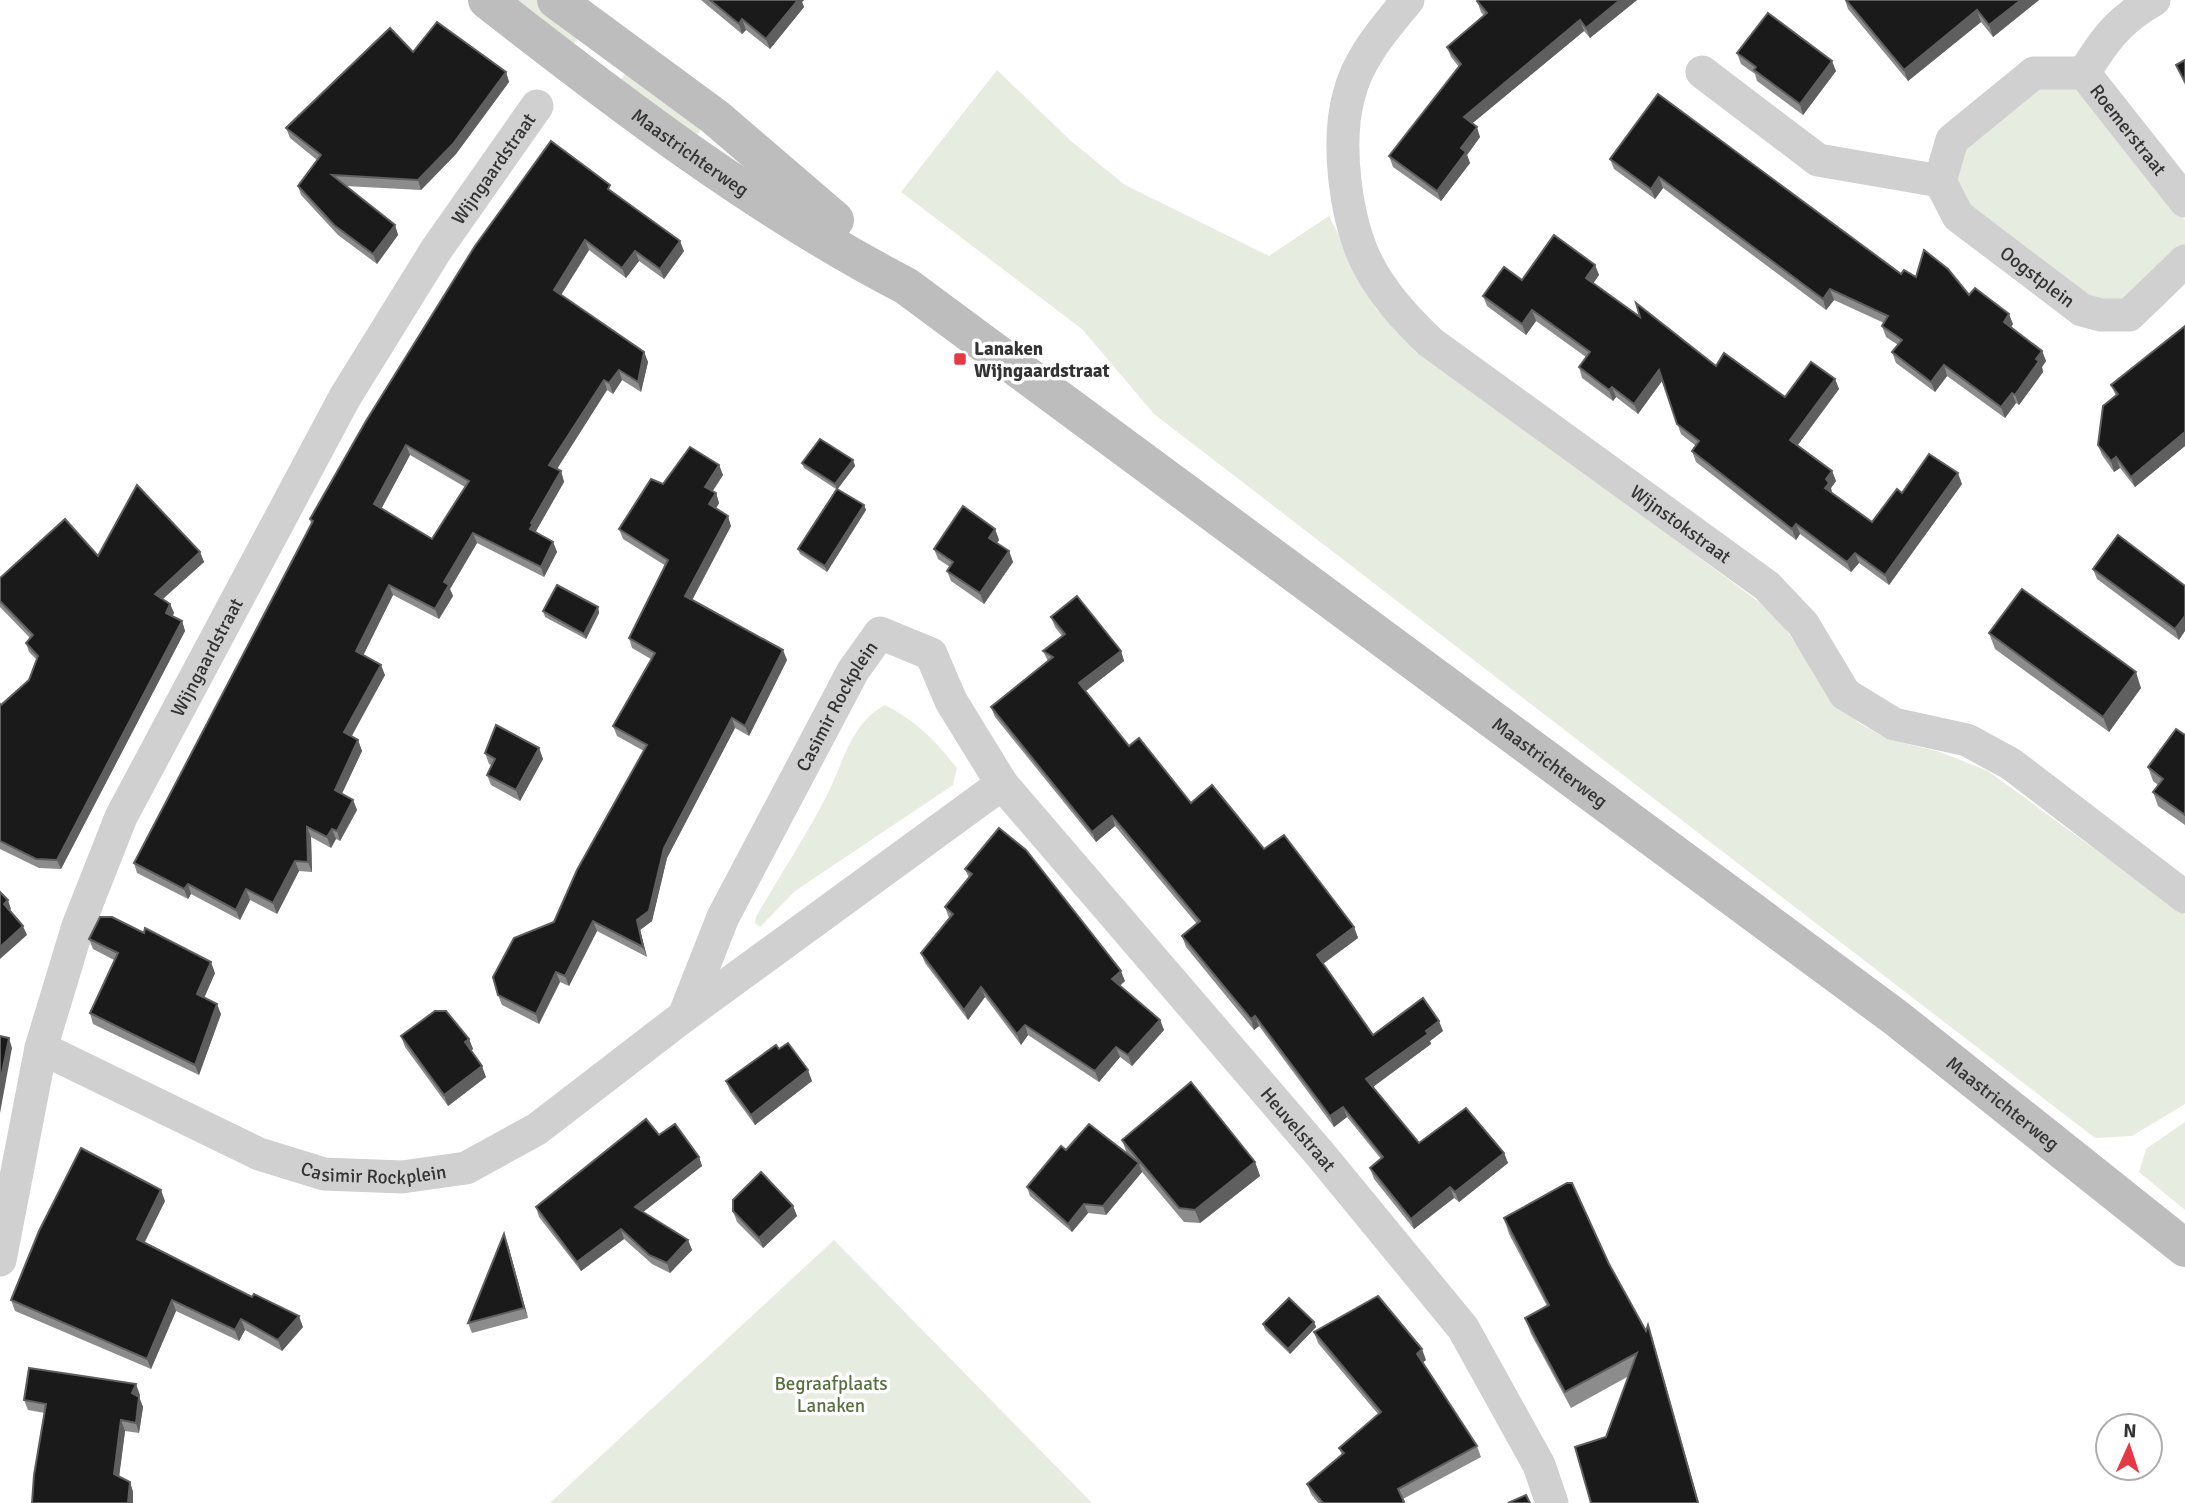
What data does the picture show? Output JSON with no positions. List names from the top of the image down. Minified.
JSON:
{"streets":{"main road":["Maastrichterweg"],"street":["Roemerstraat","Wijngaardstraat","Oogstplein","Wijnstokstraat","Casimir Rockplein","Heuvelstraat"]},"crossings":[["Wijngaardstraat","Casimir Rockplein"],["Casimir Rockplein","Heuvelstraat"]],"parks":["Begraafplaats Lanaken"],"places":{"transit":["Lanaken Wijngaardstraat"]},"north":"top"}
